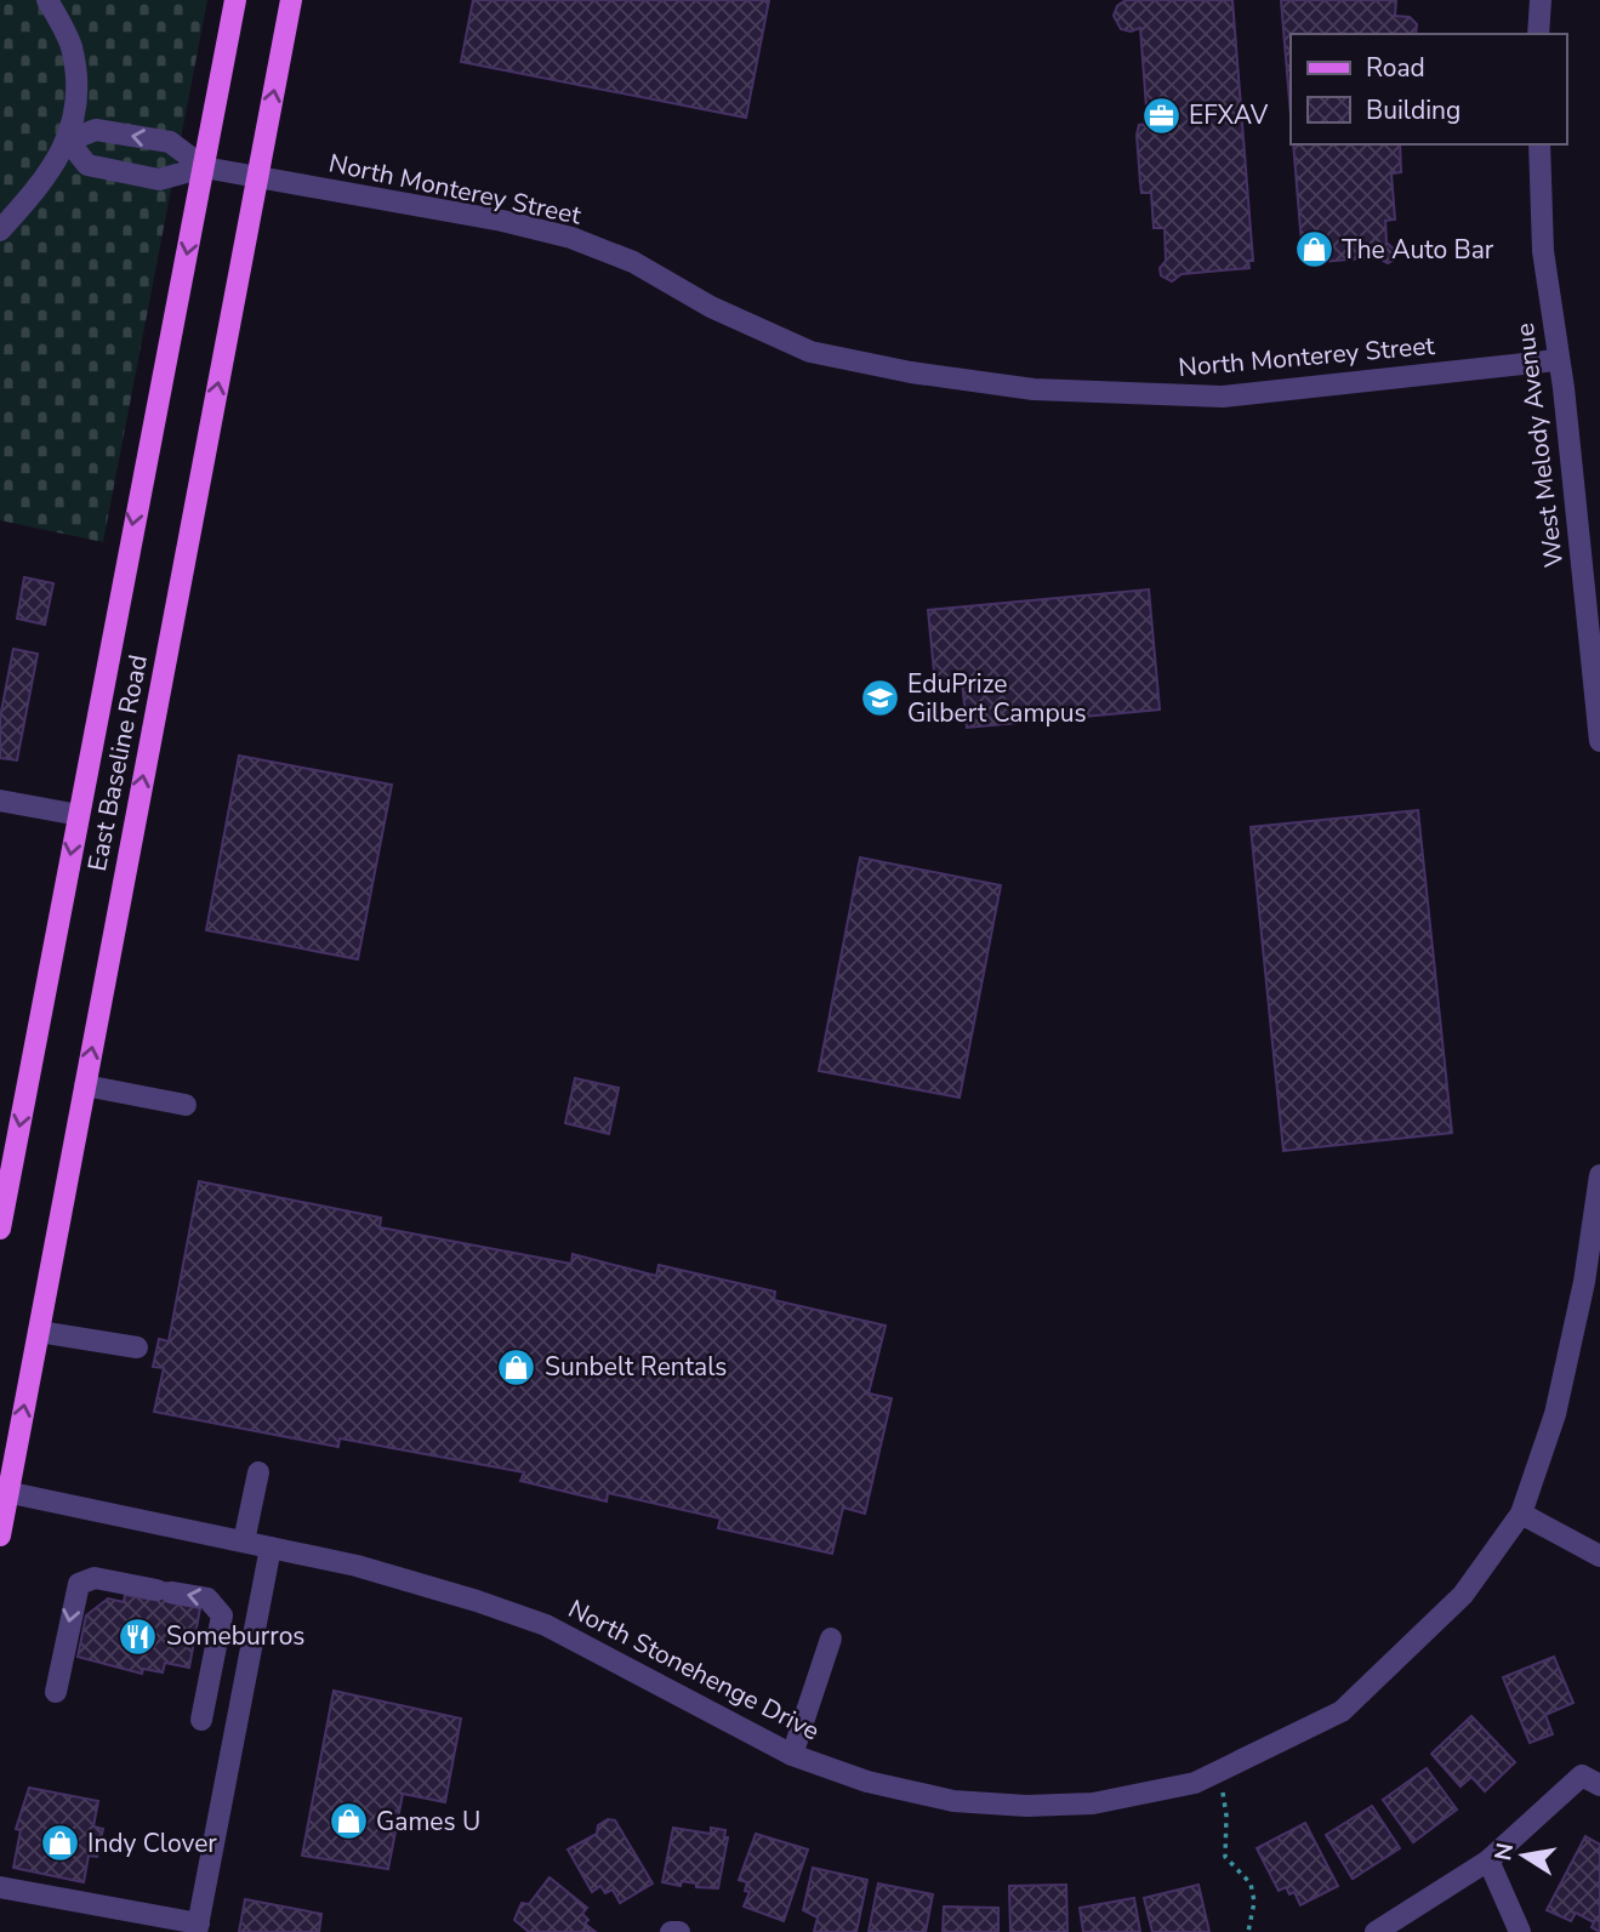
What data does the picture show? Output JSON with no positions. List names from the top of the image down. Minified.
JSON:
{"streets":{"main road":["East Baseline Road"],"street":["North Monterey Street","West Melody Avenue","North Stonehenge Drive"]},"crossings":[["North Monterey Street","West Melody Avenue"],["North Monterey Street","East Baseline Road"],["East Baseline Road","North Stonehenge Drive"]],"places":{"office":["EFXAV"],"shop":["The Auto Bar","Sunbelt Rentals","Games U","Indy Clover"],"school or university":["EduPrize Gilbert Campus"],"restaurant":["Someburros"]},"legend":["Road","Building"],"north":"left"}
